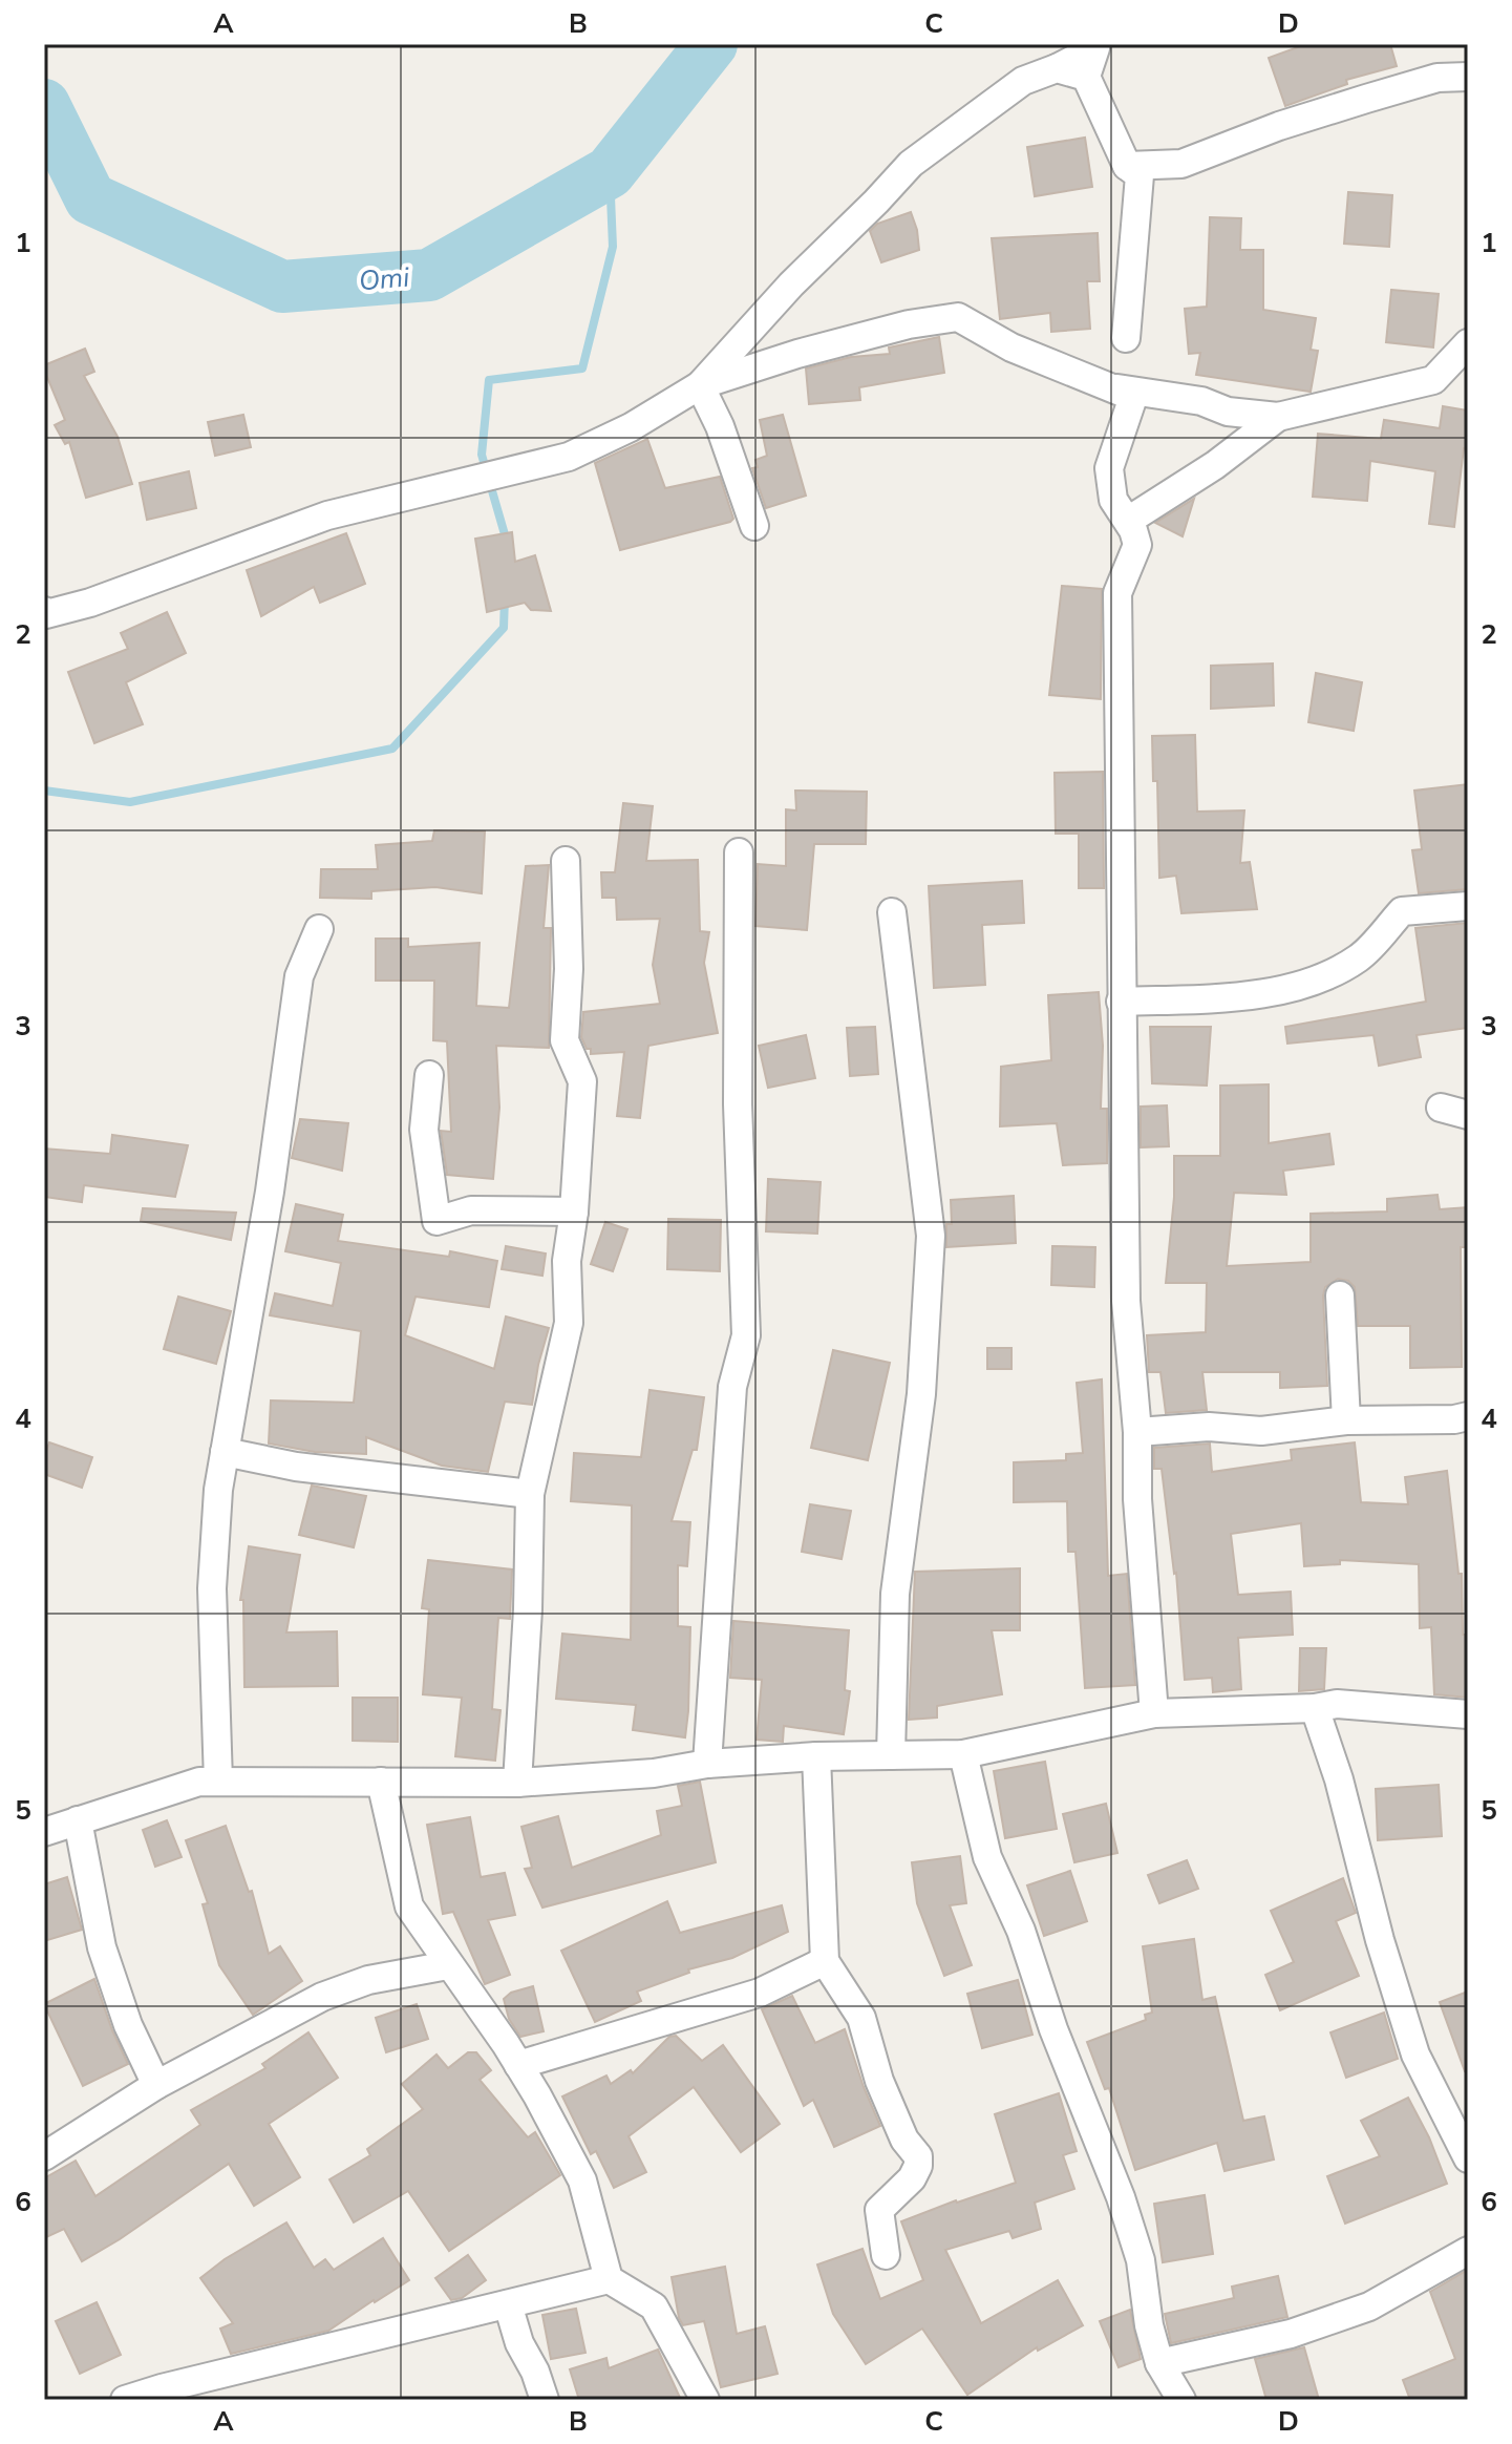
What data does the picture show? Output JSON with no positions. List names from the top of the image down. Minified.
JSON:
{"water":["Omi"],"grid":{"columns":["A","B","C","D"],"rows":["1","2","3","4","5","6"]}}
